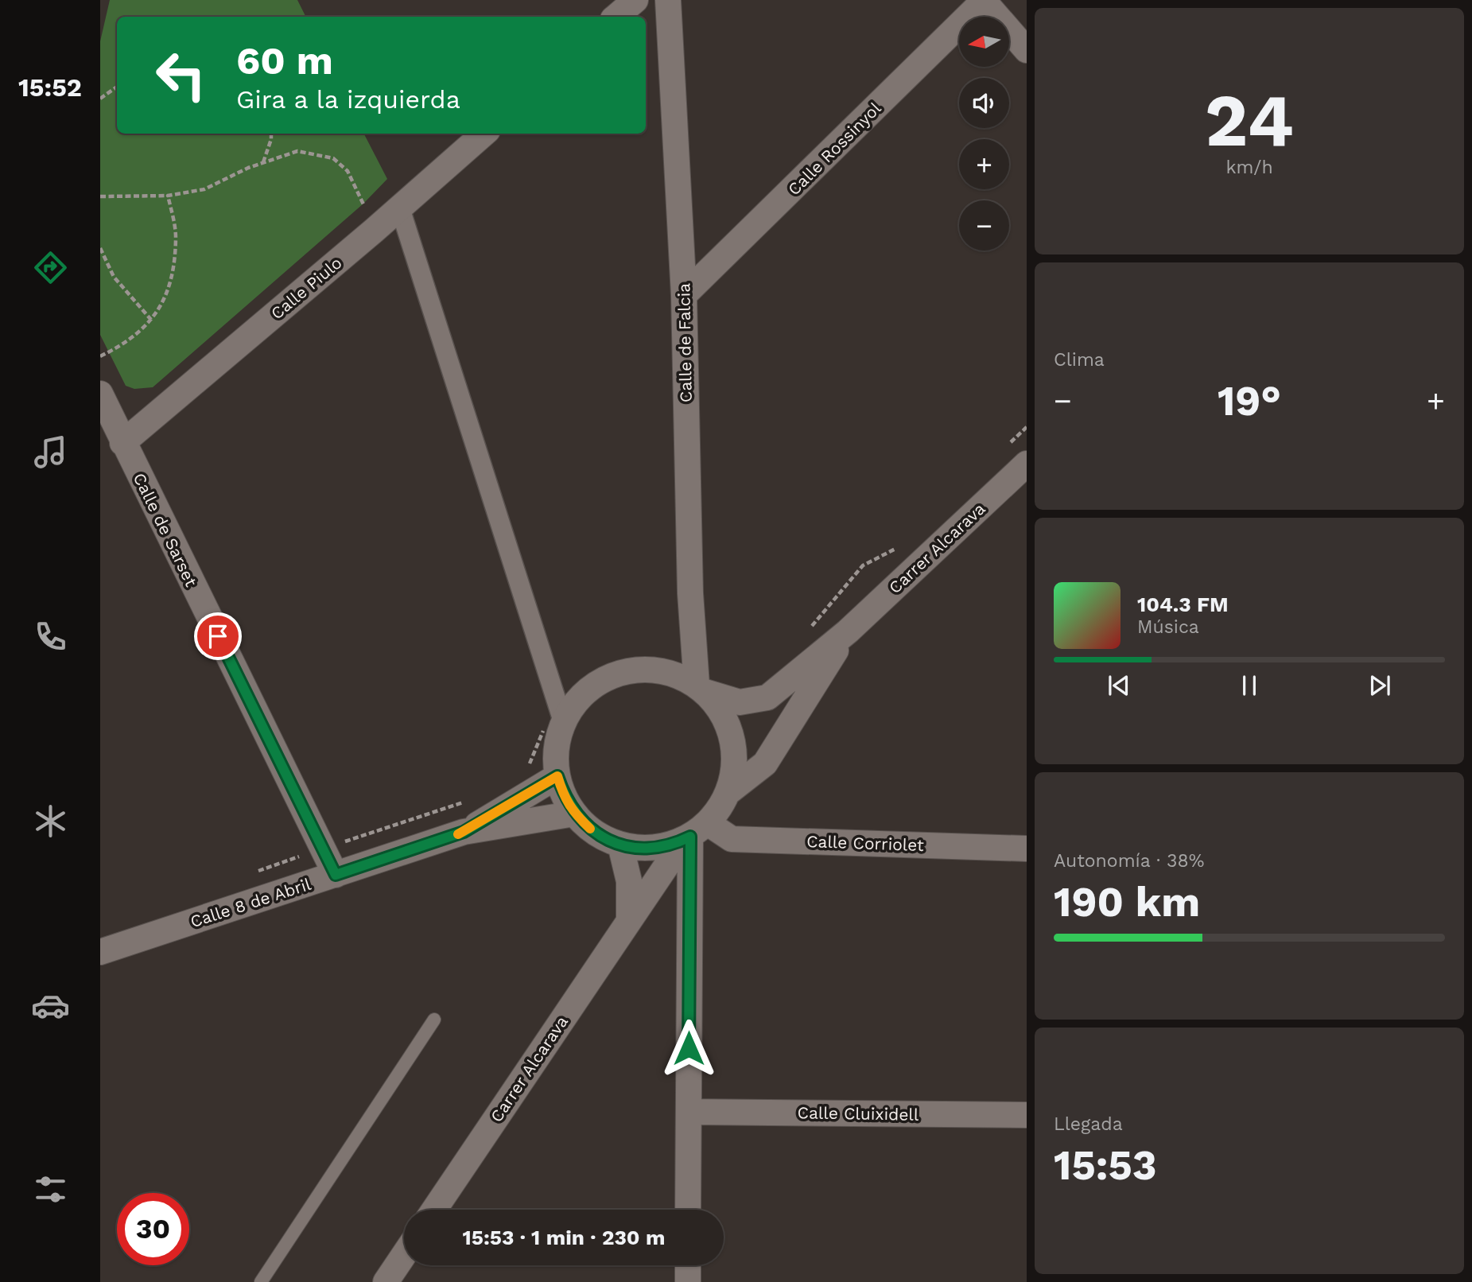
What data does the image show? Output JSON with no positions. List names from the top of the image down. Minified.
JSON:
{"streets":{"street":["Calle Rossinyol","Calle Piulo","Calle de Falcia","Calle de Sarset","Carrer Alcarava","Calle Corriolet","Calle 8 de Abril","Calle Cluixidell"]},"crossings":[["Calle Rossinyol","Calle de Falcia"],["Calle Piulo","Calle de Sarset"],["Calle de Falcia","Carrer Alcarava"],["Calle de Falcia","Calle Corriolet"],["Calle de Falcia","Calle 8 de Abril"],["Calle de Sarset","Calle 8 de Abril"],["Carrer Alcarava","Calle Corriolet"],["Carrer Alcarava","Calle 8 de Abril"],["Calle Corriolet","Calle 8 de Abril"]],"north":"left","page":{"tabs":"15:52","tile":[["24","km/h"],"Clima",["Autonomía · 38%","190 km"],["Llegada","15:53"]],"map_buttons":["+","−"],"turn":["60 m","Gira a la izquierda"],"heat":["−","19°","+"],"song":["104.3 FM","Música"],"limit":"30","trip":"15:53 · 1 min · 230 m"}}
